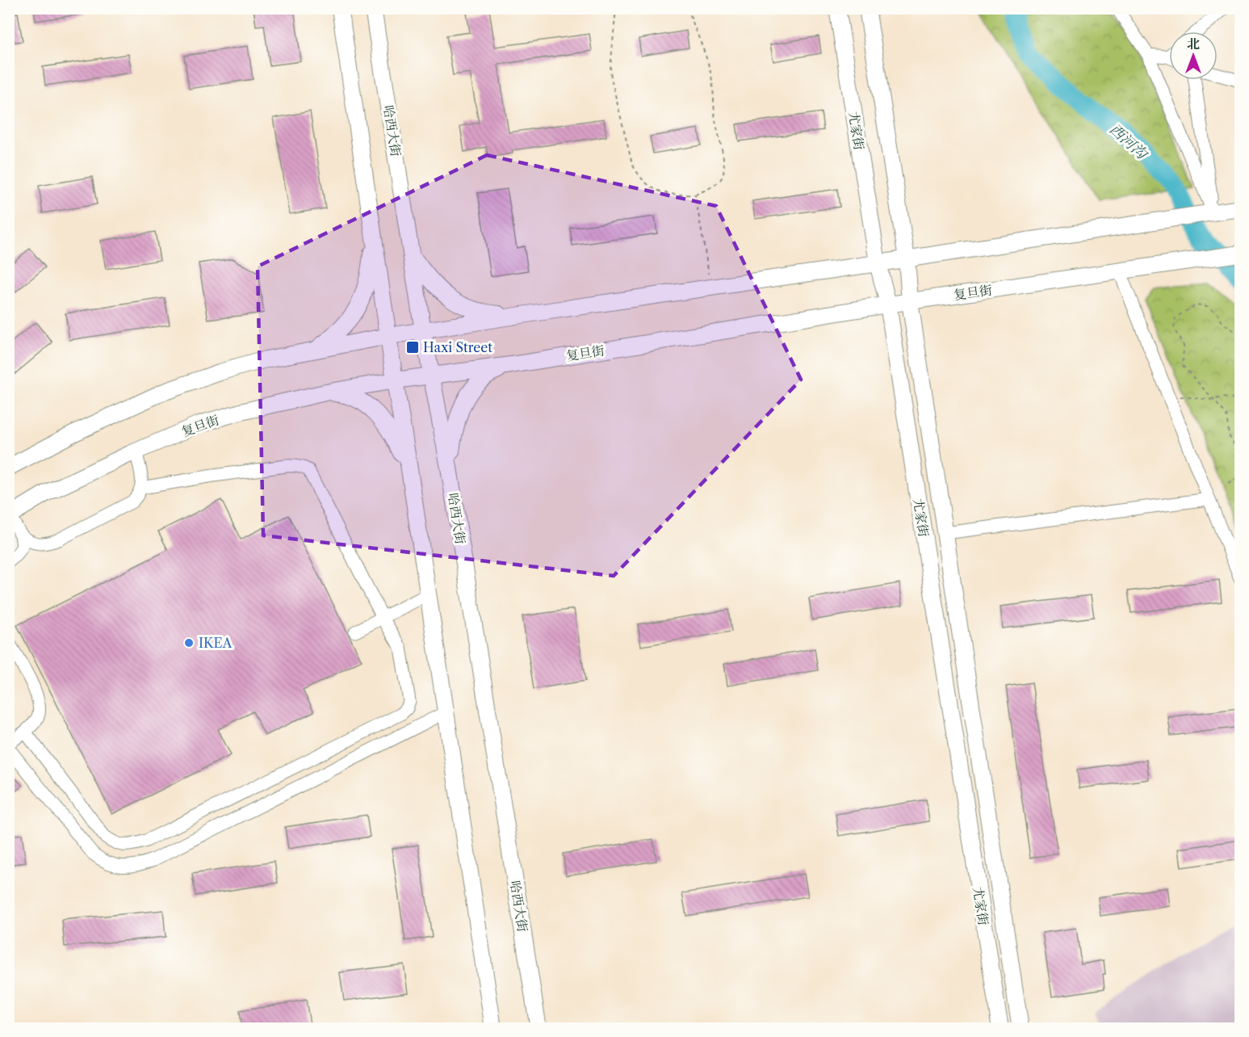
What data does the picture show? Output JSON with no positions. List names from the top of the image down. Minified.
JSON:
{"streets":{"main road":["哈西大街","尤家街","复旦街"]},"crossings":[["哈西大街","复旦街"],["尤家街","复旦街"]],"water":["西河沟"],"places":{"transit":["Haxi Street"],"other":["IKEA"]},"north":"top"}
